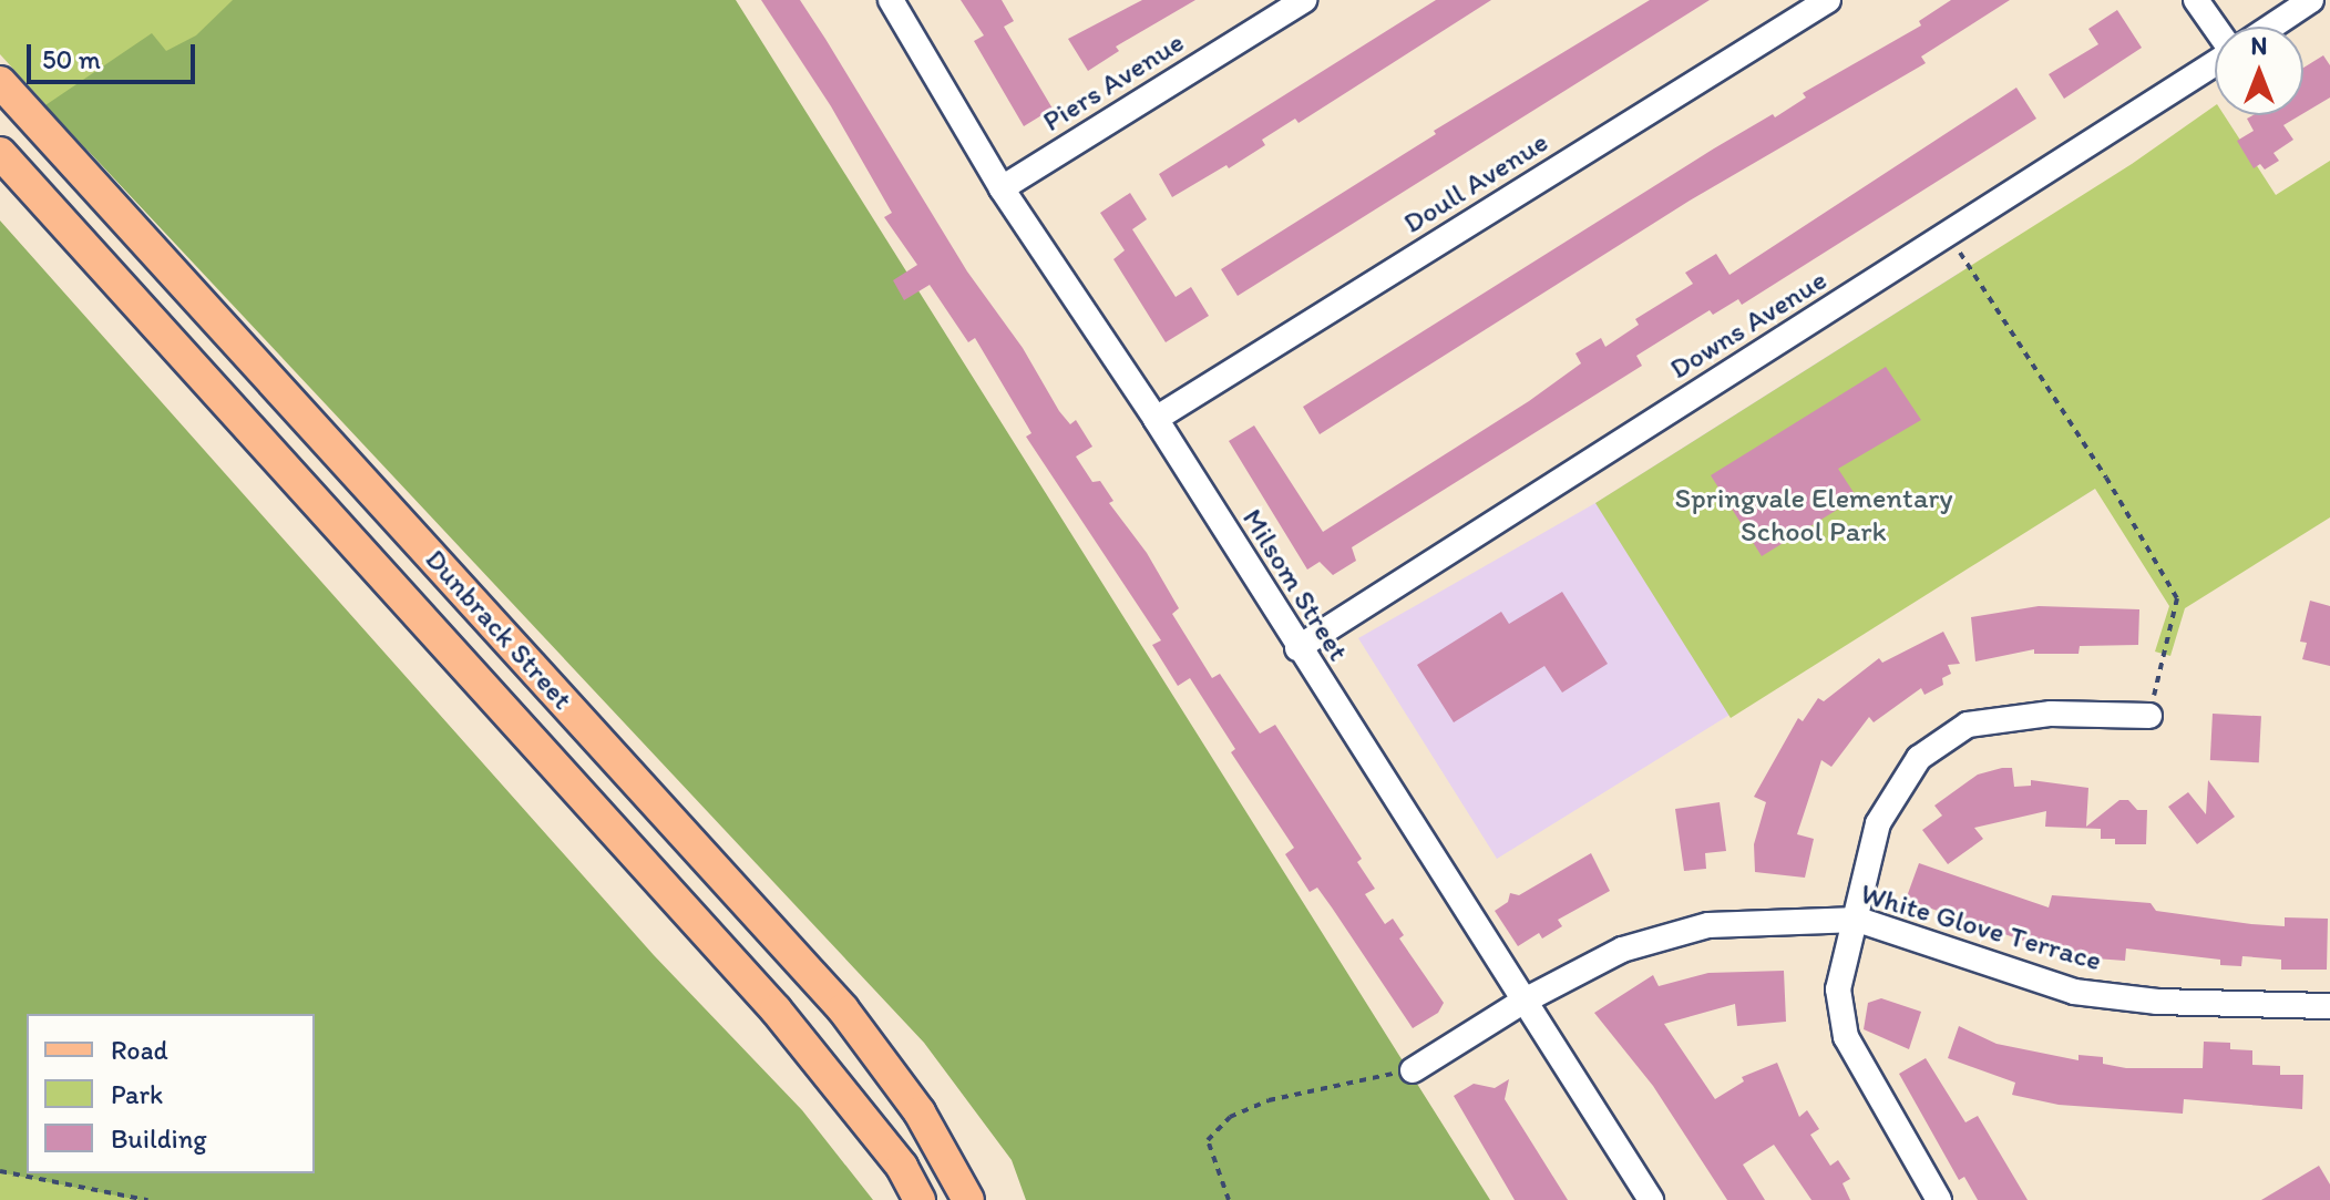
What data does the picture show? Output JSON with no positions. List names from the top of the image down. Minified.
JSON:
{"streets":{"main road":["Dunbrack Street"],"street":["Piers Avenue","Doull Avenue","Downs Avenue","Milsom Street","White Glove Terrace"]},"crossings":[["Piers Avenue","Milsom Street"],["Doull Avenue","Milsom Street"],["Downs Avenue","Milsom Street"],["Milsom Street","White Glove Terrace"]],"parks":["Springvale Elementary School Park"],"legend":["Road","Park","Building"],"scale_bar":"50 m","north":"top"}
